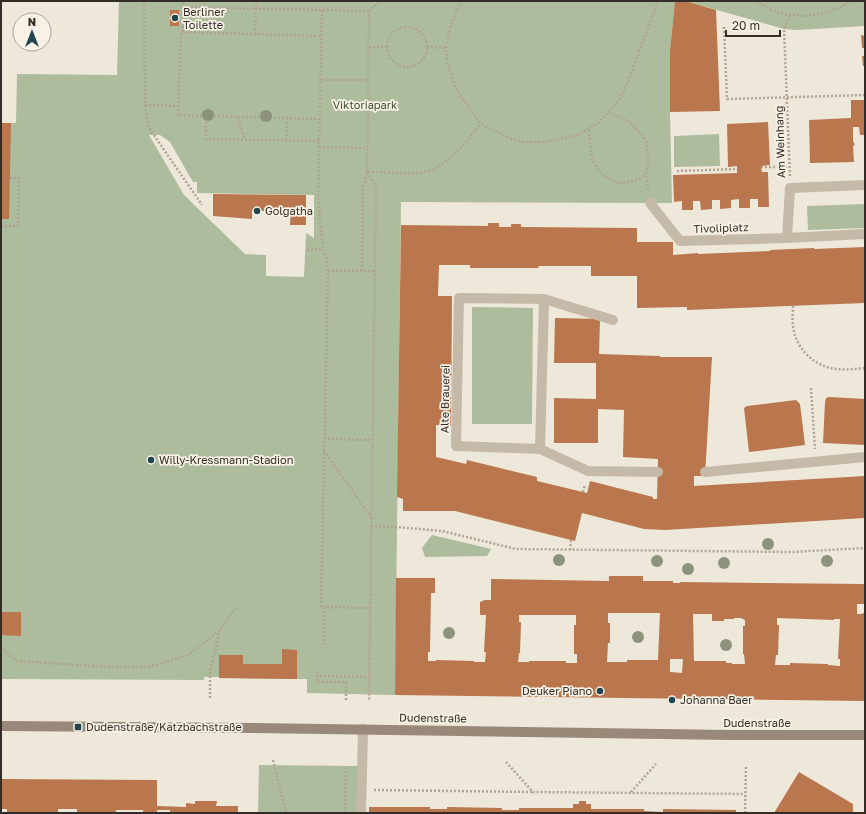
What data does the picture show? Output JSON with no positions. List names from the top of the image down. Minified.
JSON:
{"streets":{"main road":["Dudenstraße"],"street":["Tivoliplatz","Alte Brauerei"],"path":["Am Weinhang"]},"parks":["Viktoriapark"],"places":{"other":["Berliner Toilette","Golgatha","Willy-Kressmann-Stadion","Deuker Piano","Johanna Baer"],"transit":["Dudenstraße/Katzbachstraße"]},"scale_bar":"20 m","north":"top"}
